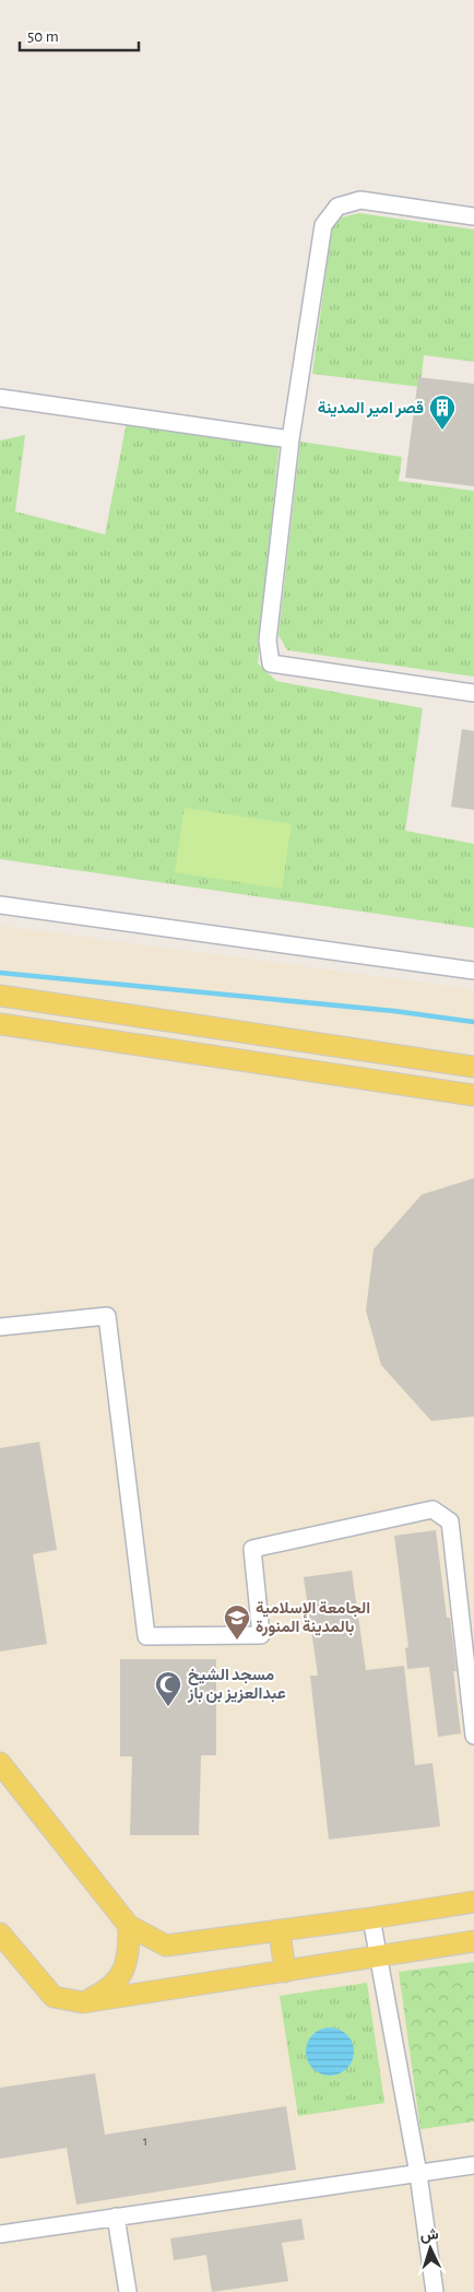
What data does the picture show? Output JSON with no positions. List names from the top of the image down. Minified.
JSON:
{"places":{"building":["قصر امير المدينة"],"school or university":["الجامعة الإسلامية بالمدينة المنورة"],"mosque":["مسجد الشيخ عبدالعزيز بن باز"]},"house_numbers":["1"],"scale_bar":"50 m","north":"top"}
